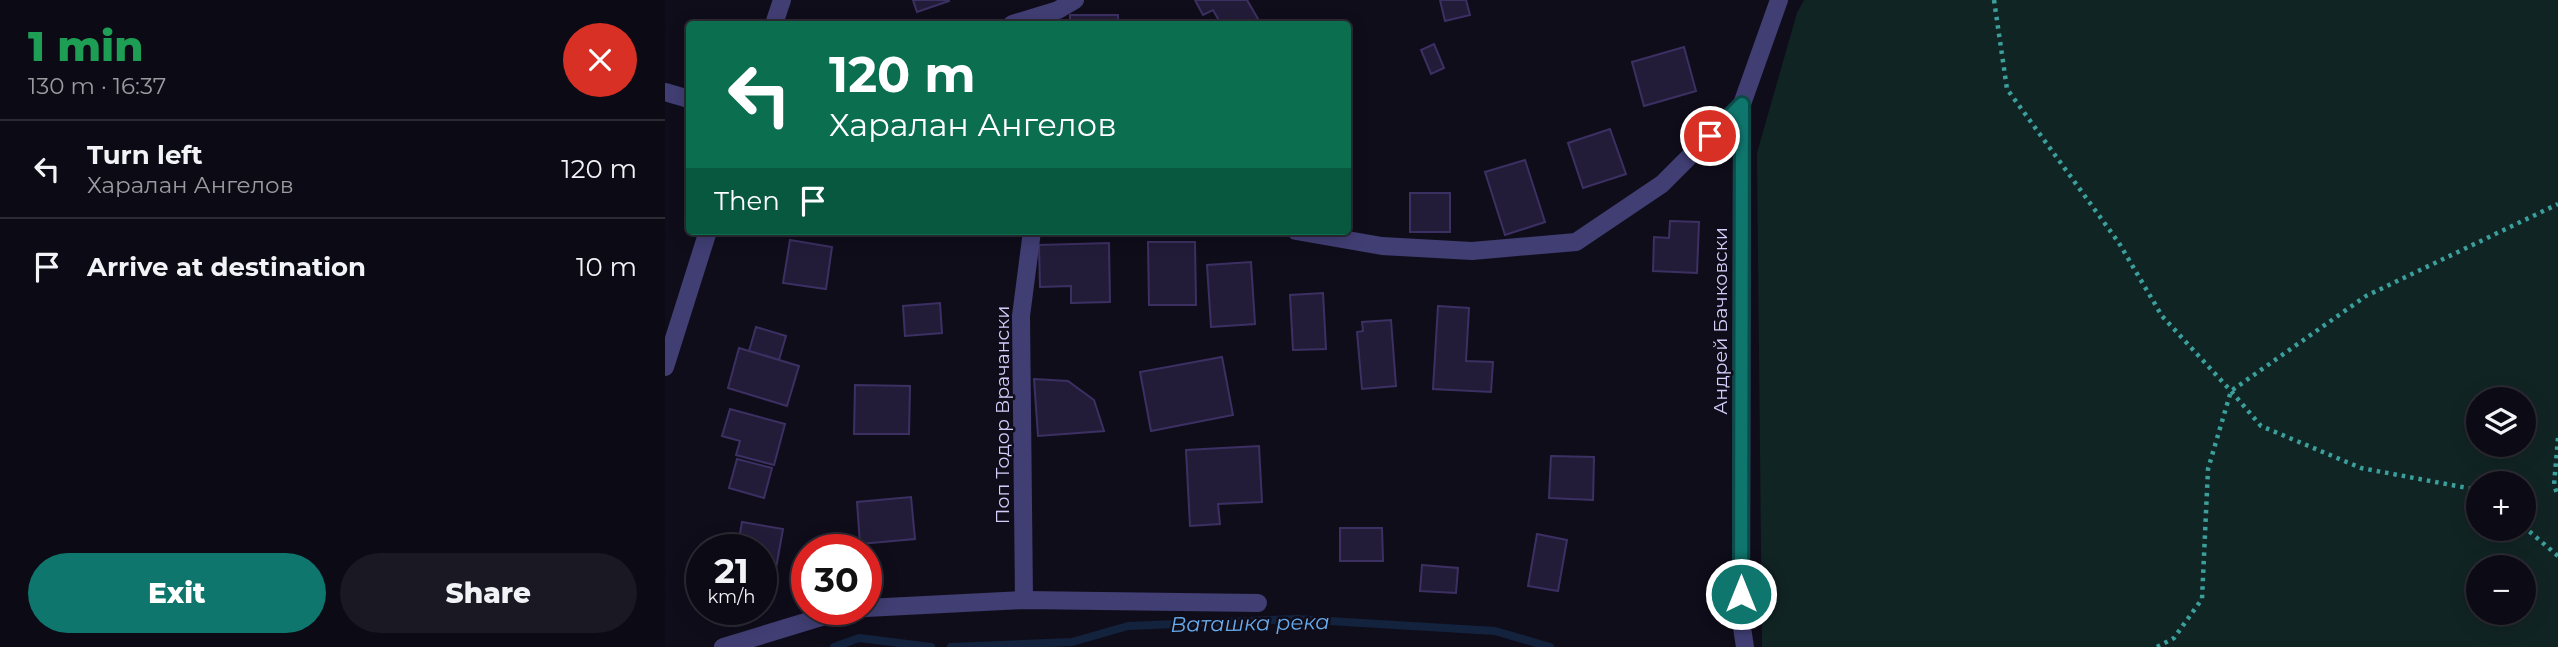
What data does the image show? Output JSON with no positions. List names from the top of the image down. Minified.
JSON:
{"streets":{"street":["Андрей Бачковски","Поп Тодор Врачански"]},"water":["Ваташка река"],"page":{"heading":["1 min","130 m · 16:37"],"turn":["120 m","Харалан Ангелов"],"list":[{"name":"Turn left","note":"Харалан Ангелов","value":"120 m"},{"name":"Arrive at destination","value":"10 m"}],"then":"Then","map_buttons":["+","−"],"speed":"21 km/h","limit":"30","buttons":["Exit","Share"]}}
